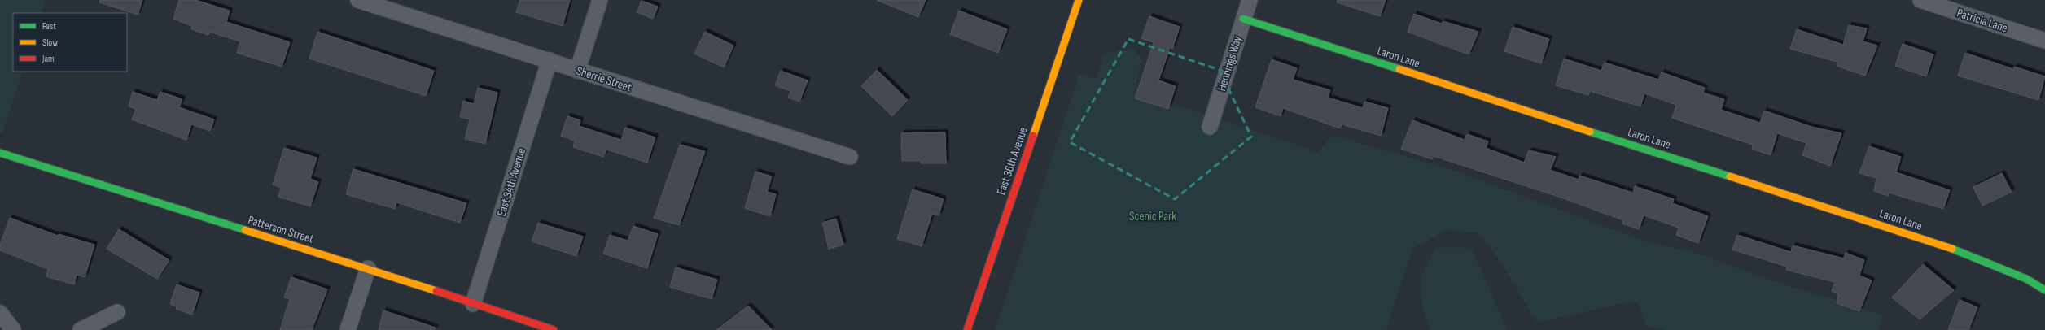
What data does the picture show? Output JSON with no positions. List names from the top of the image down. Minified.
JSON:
{"streets":{"street":["Patricia Lane","Laron Lane","Hennings Way","Sherrie Street","East 36th Avenue","East 34th Avenue","Patterson Street"]},"crossings":[["Laron Lane","Hennings Way"],["Sherrie Street","East 34th Avenue"],["East 34th Avenue","Patterson Street"]],"parks":["Scenic Park"],"legend":["Fast","Slow","Jam"]}
